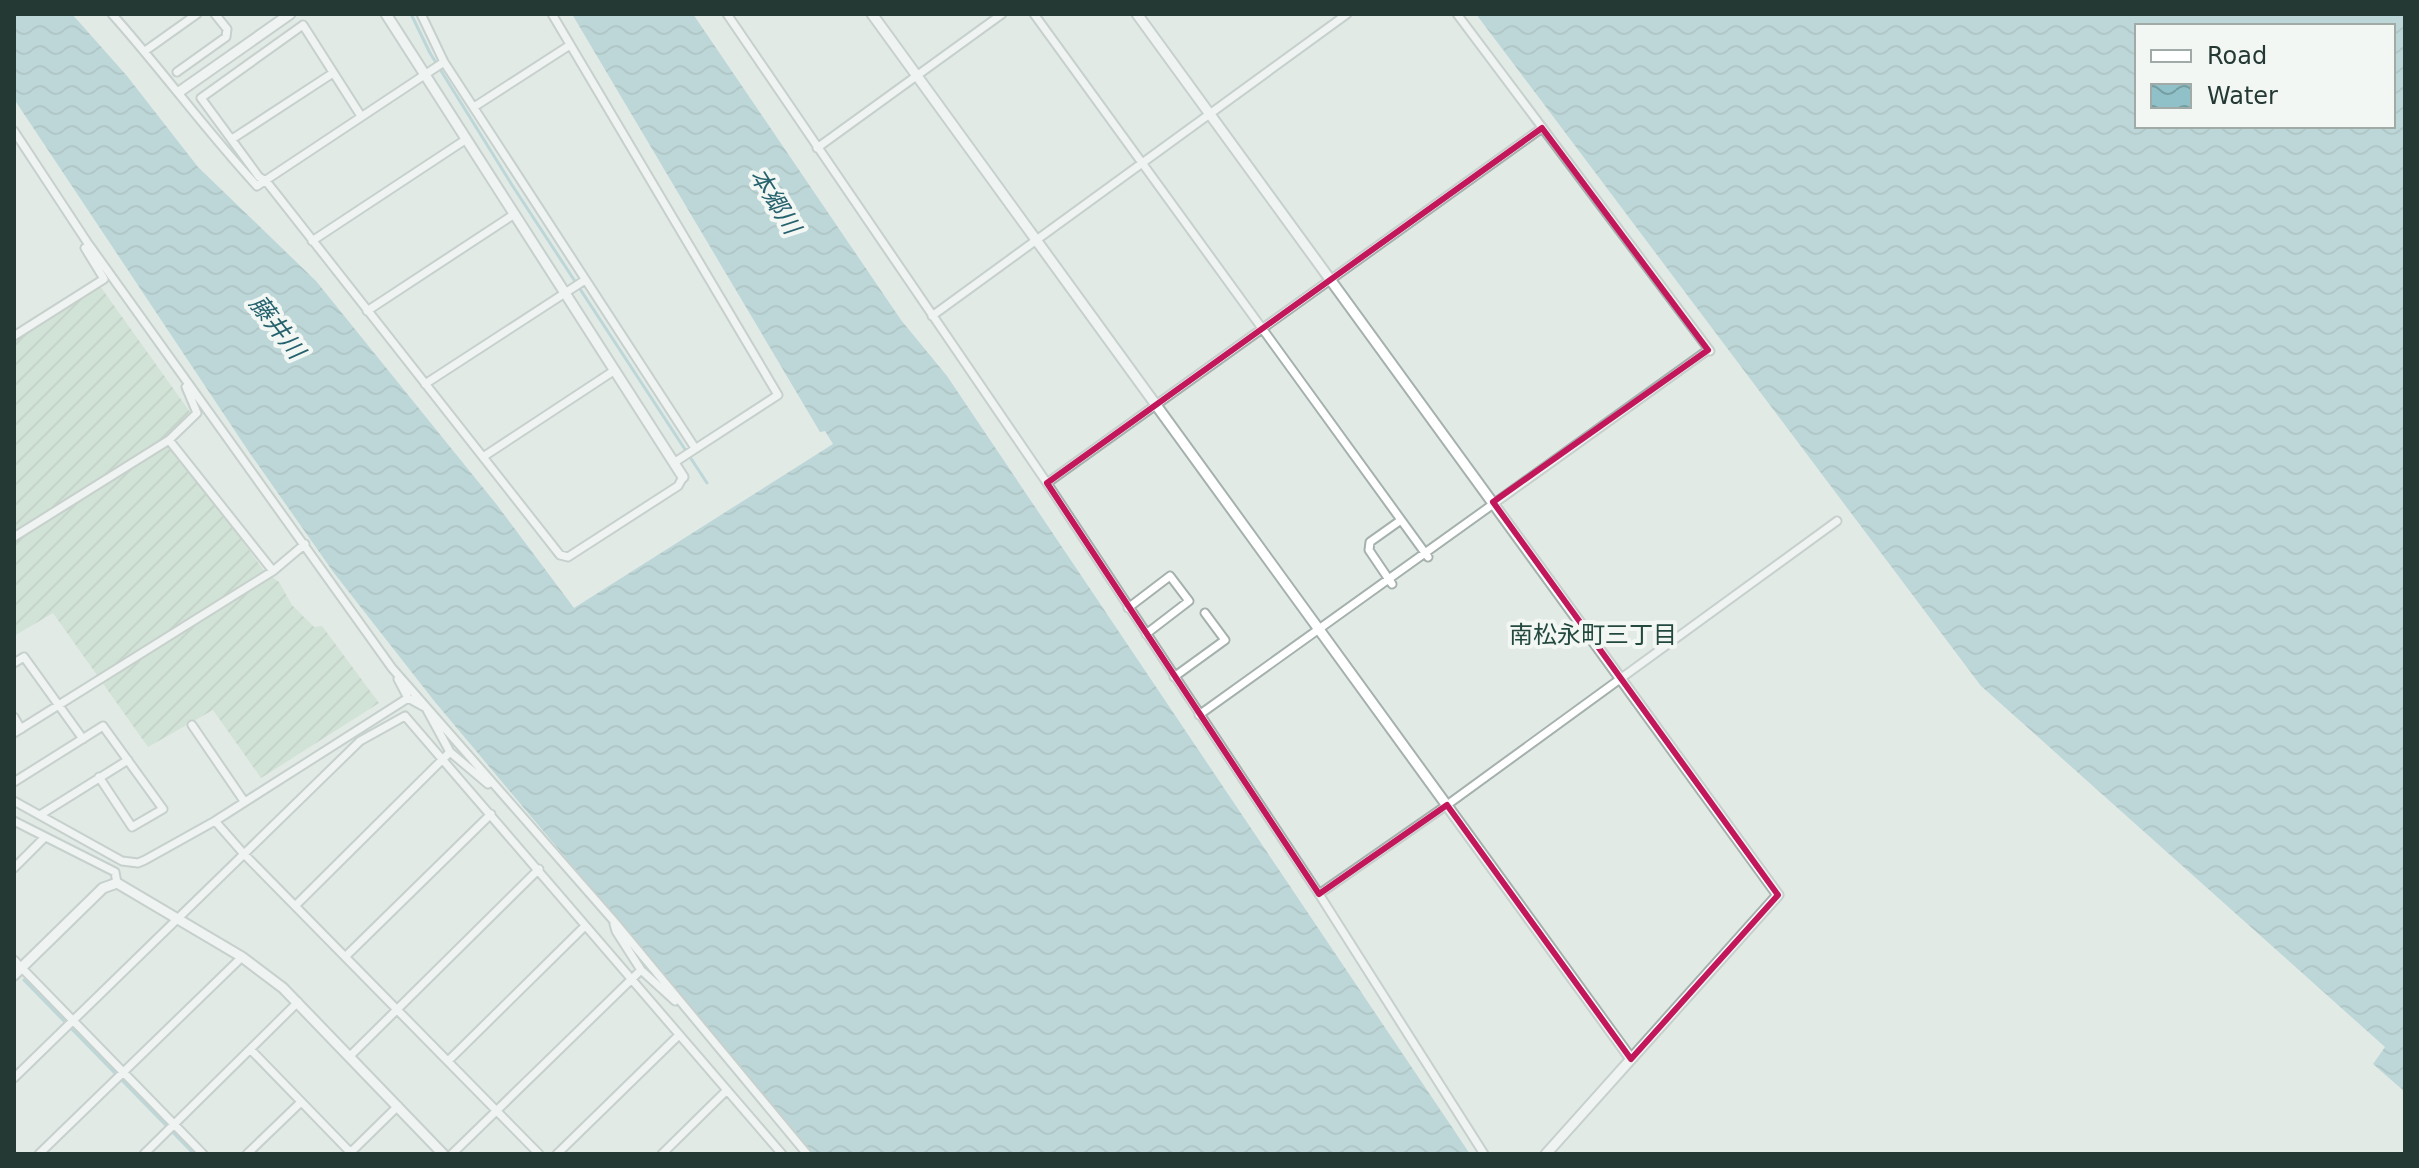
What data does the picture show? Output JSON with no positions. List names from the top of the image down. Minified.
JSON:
{"districts":["南松永町三丁目"],"water":["本郷川","藤井川"],"legend":["Road","Water"]}
